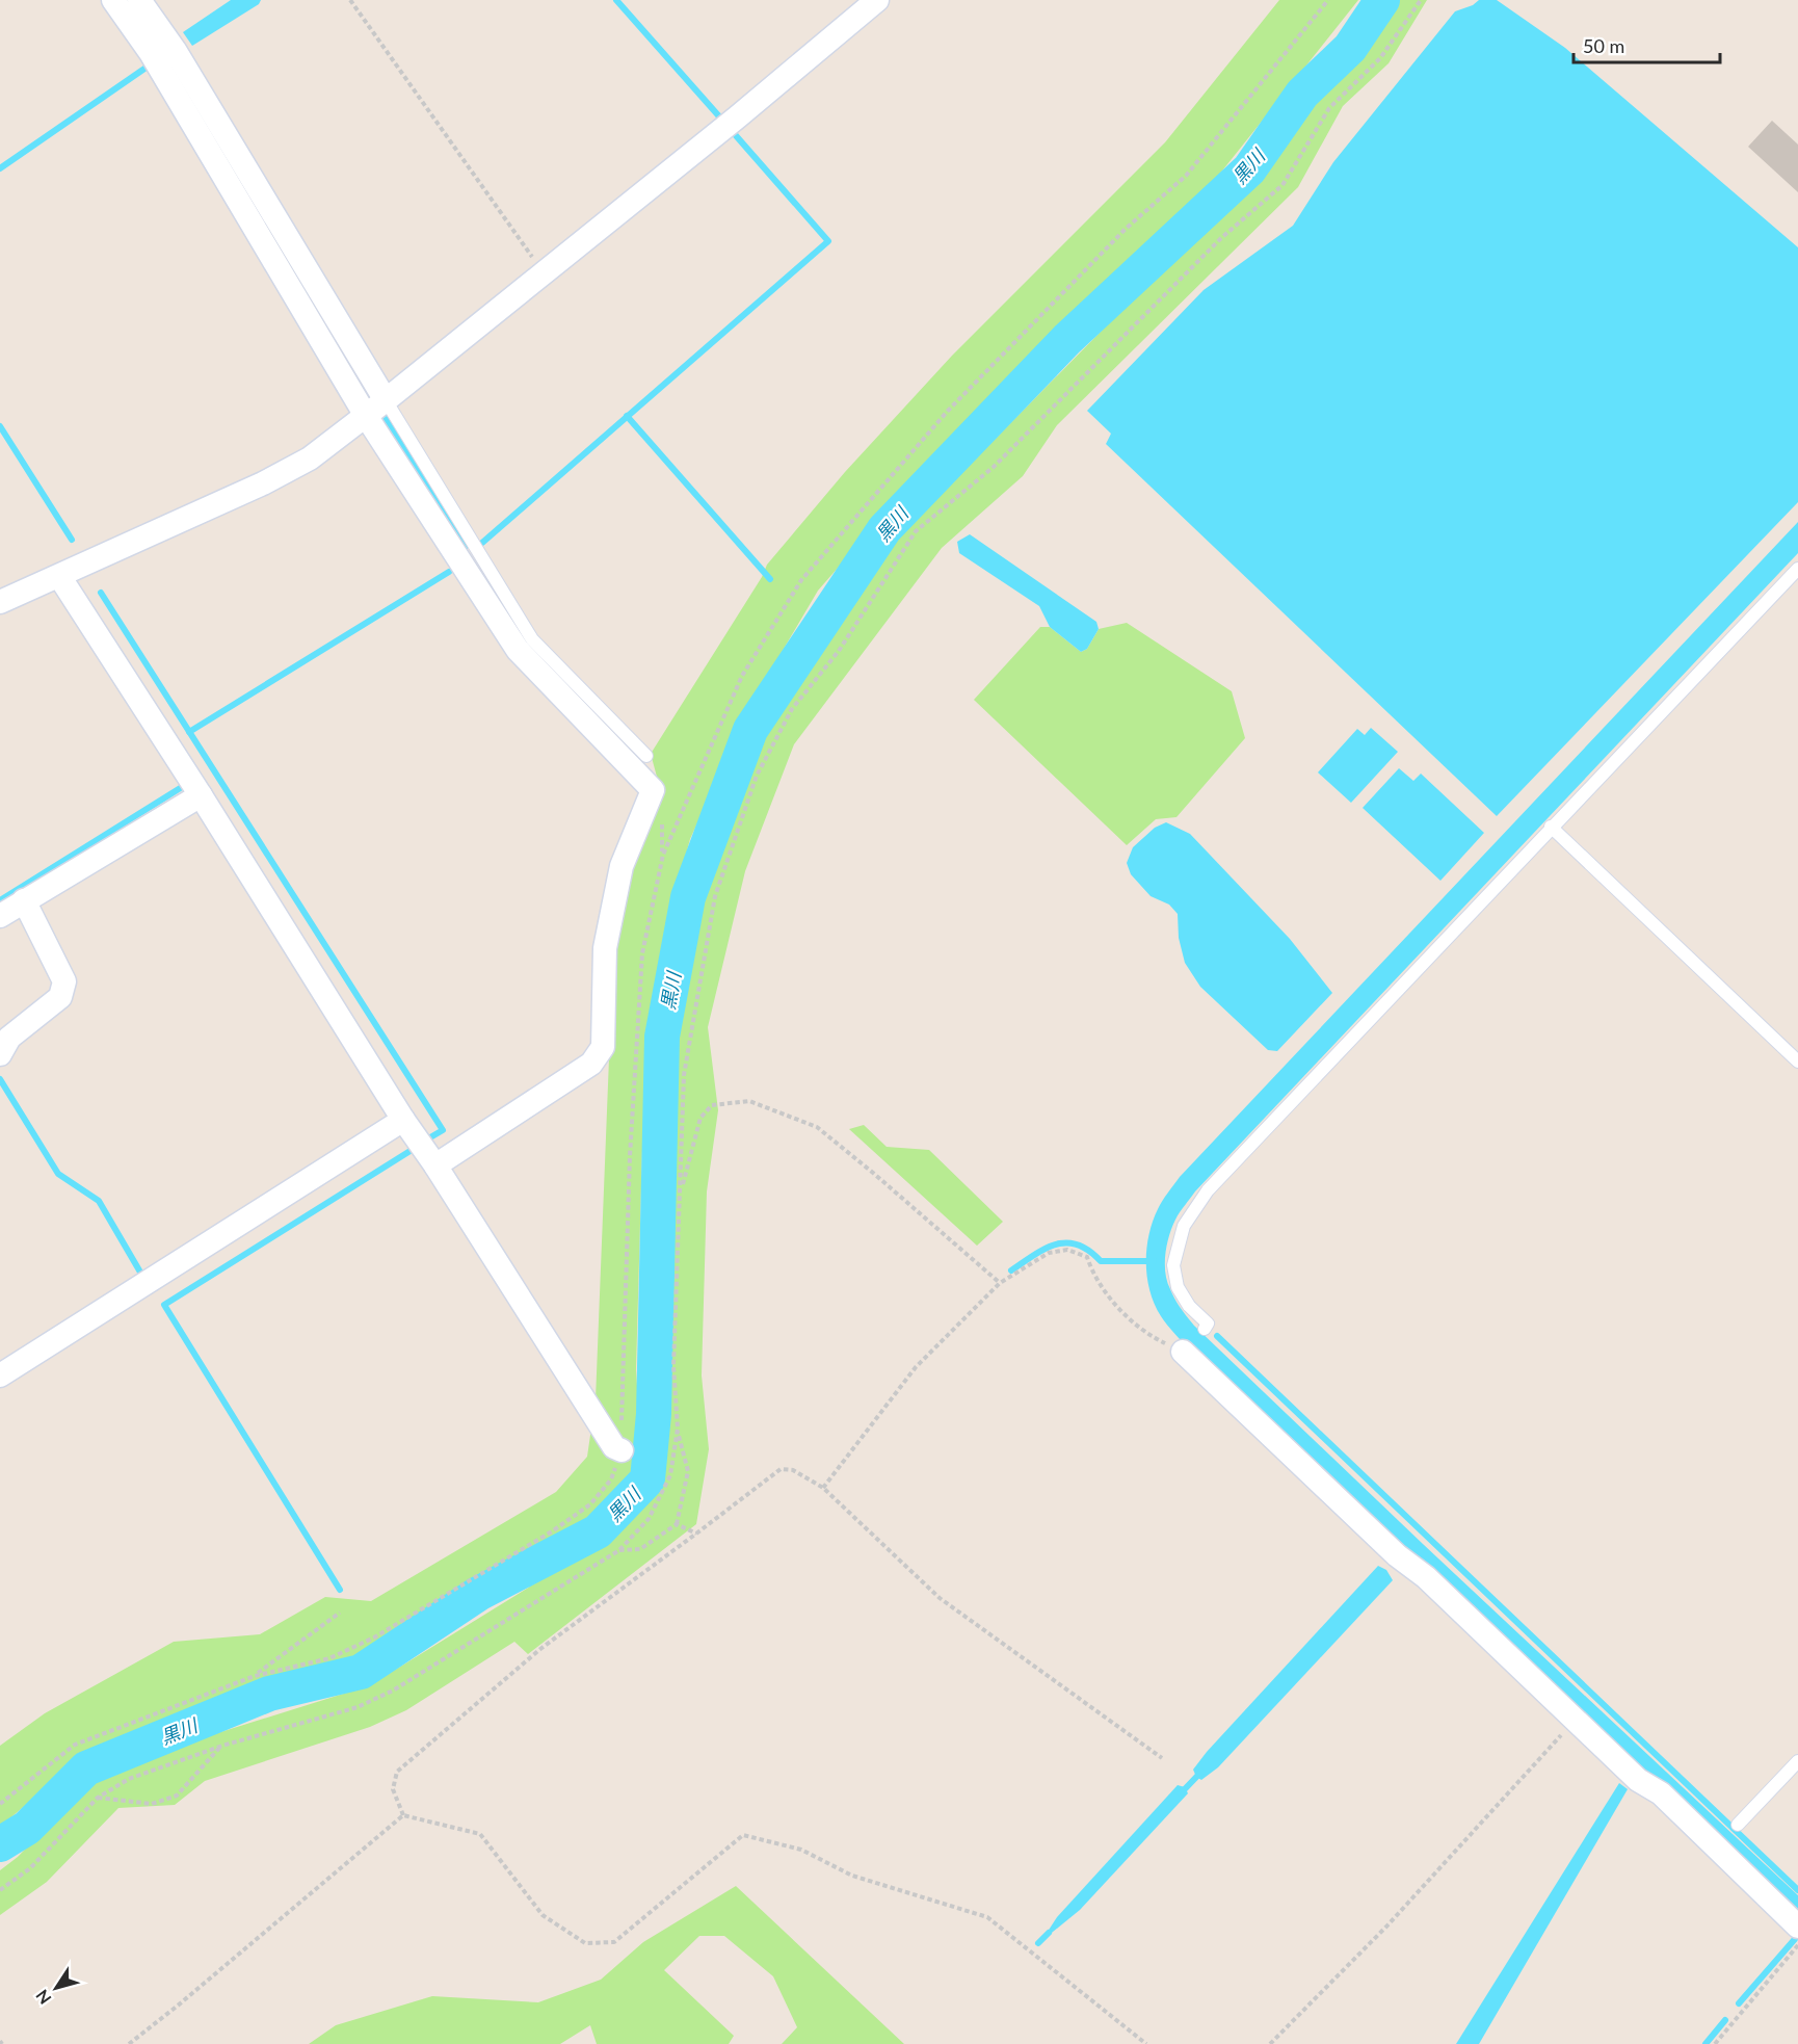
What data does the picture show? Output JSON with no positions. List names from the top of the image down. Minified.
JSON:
{"water":["黒川"],"scale_bar":"50 m","north":"bottom left"}
